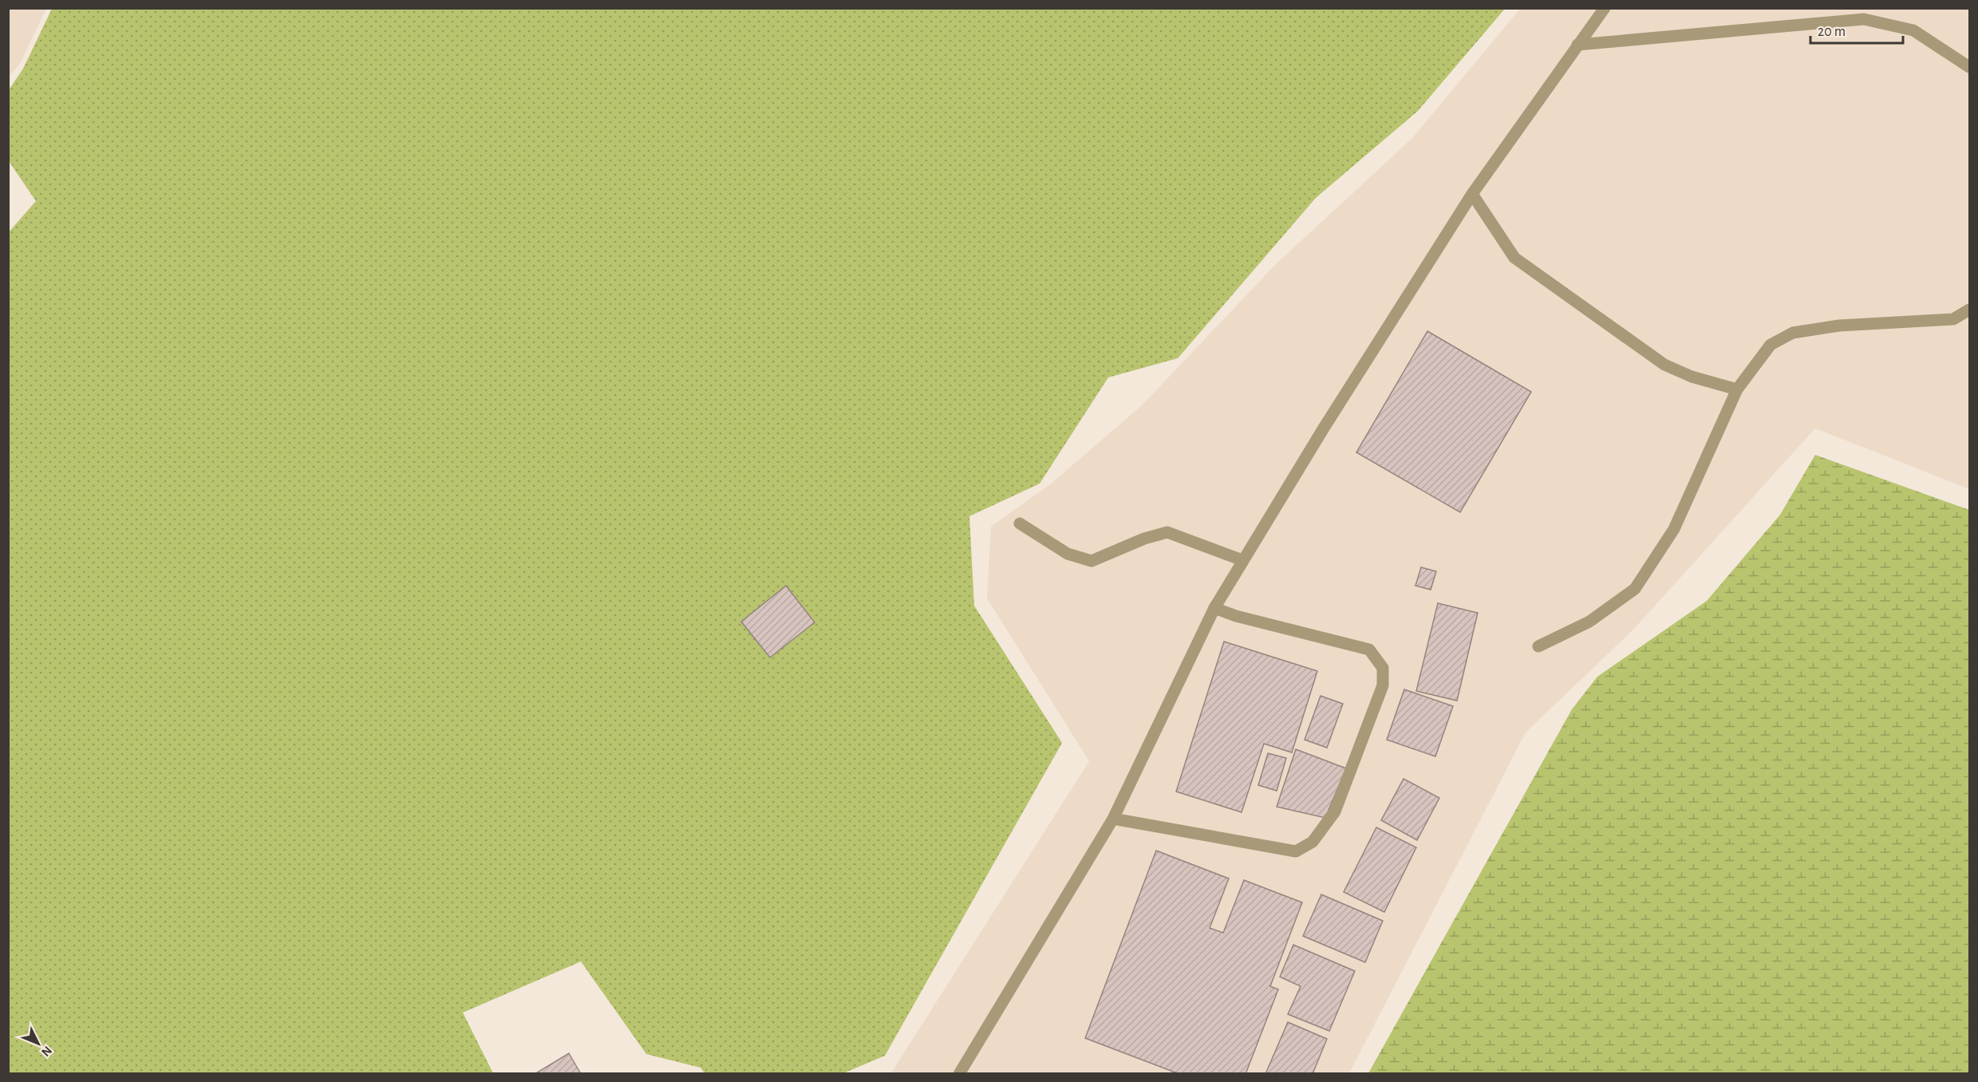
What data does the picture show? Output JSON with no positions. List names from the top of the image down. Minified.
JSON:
{"scale_bar":"20 m","north":"bottom right"}
